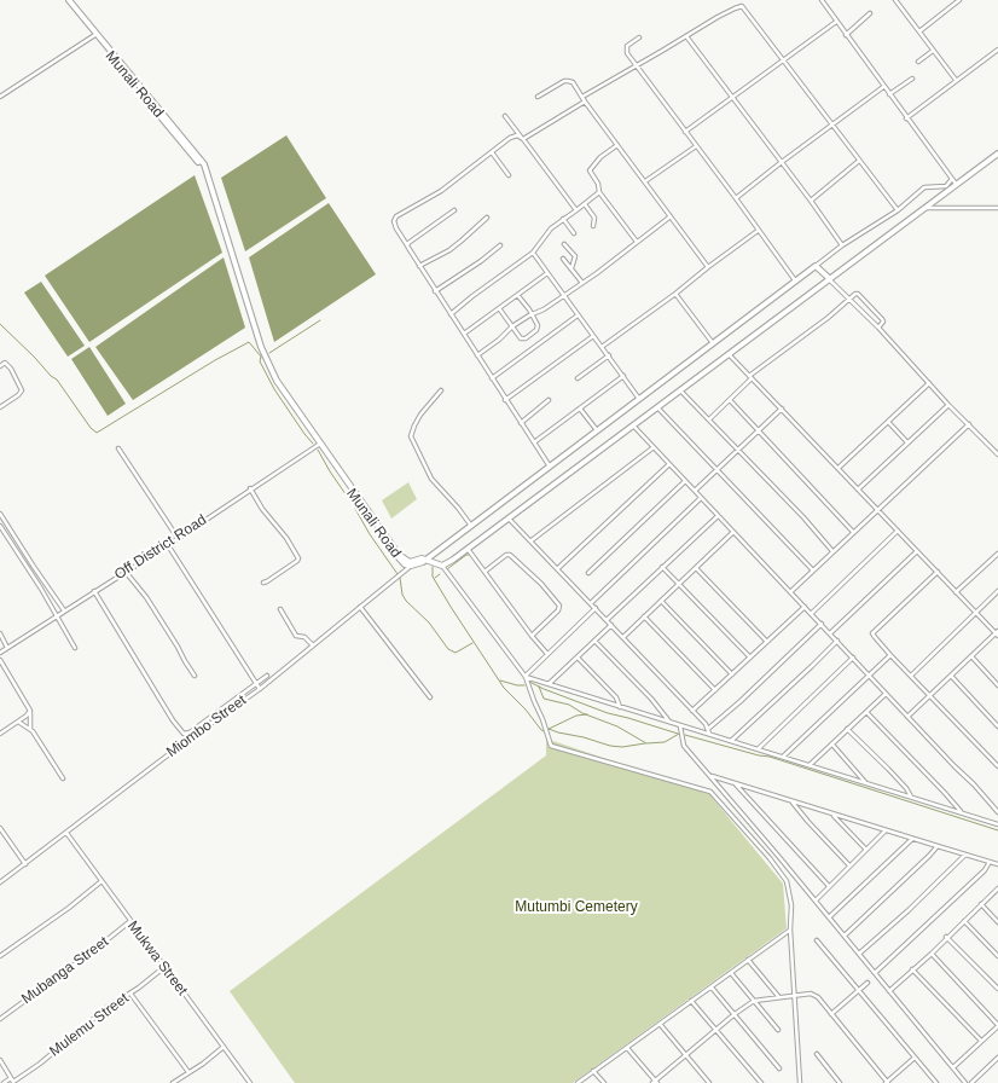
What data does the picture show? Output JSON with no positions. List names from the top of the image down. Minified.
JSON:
{"streets":{"main road":["Munali Road"],"street":["Off District Road","Miombo Street","Mukwa Street","Mubanga Street","Mulemu Street"]},"crossings":[["Munali Road","Off District Road"],["Munali Road","Miombo Street"],["Miombo Street","Mukwa Street"],["Mukwa Street","Mubanga Street"],["Mukwa Street","Mulemu Street"]],"parks":["Mutumbi Cemetery"]}
